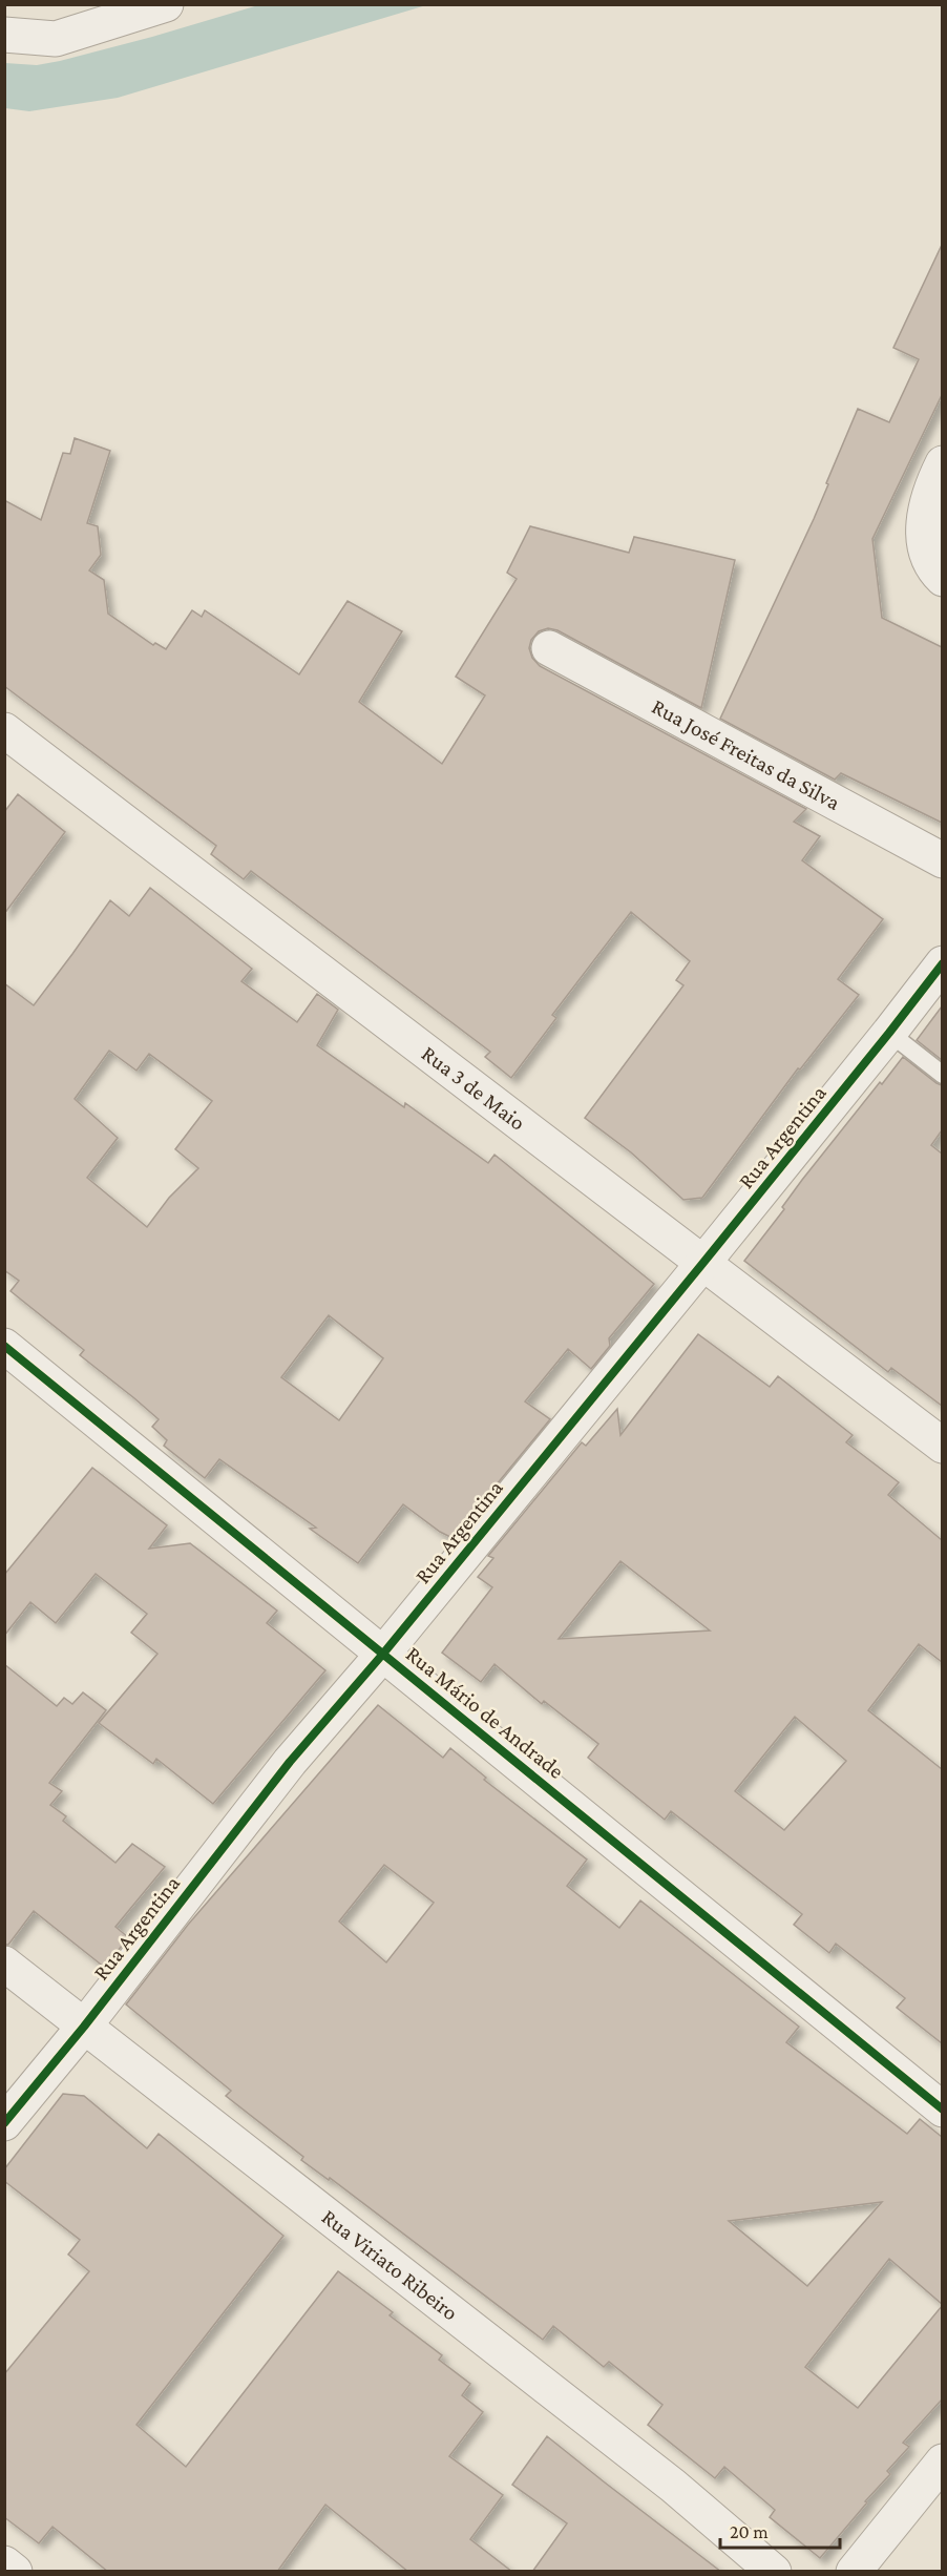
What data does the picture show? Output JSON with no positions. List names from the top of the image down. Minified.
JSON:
{"streets":{"street":["Rua José Freitas da Silva","Rua 3 de Maio","Rua Argentina","Rua Mário de Andrade","Rua Viriato Ribeiro"]},"crossings":[["Rua 3 de Maio","Rua Argentina"],["Rua Argentina","Rua Mário de Andrade"],["Rua Argentina","Rua Viriato Ribeiro"]],"scale_bar":"20 m"}
